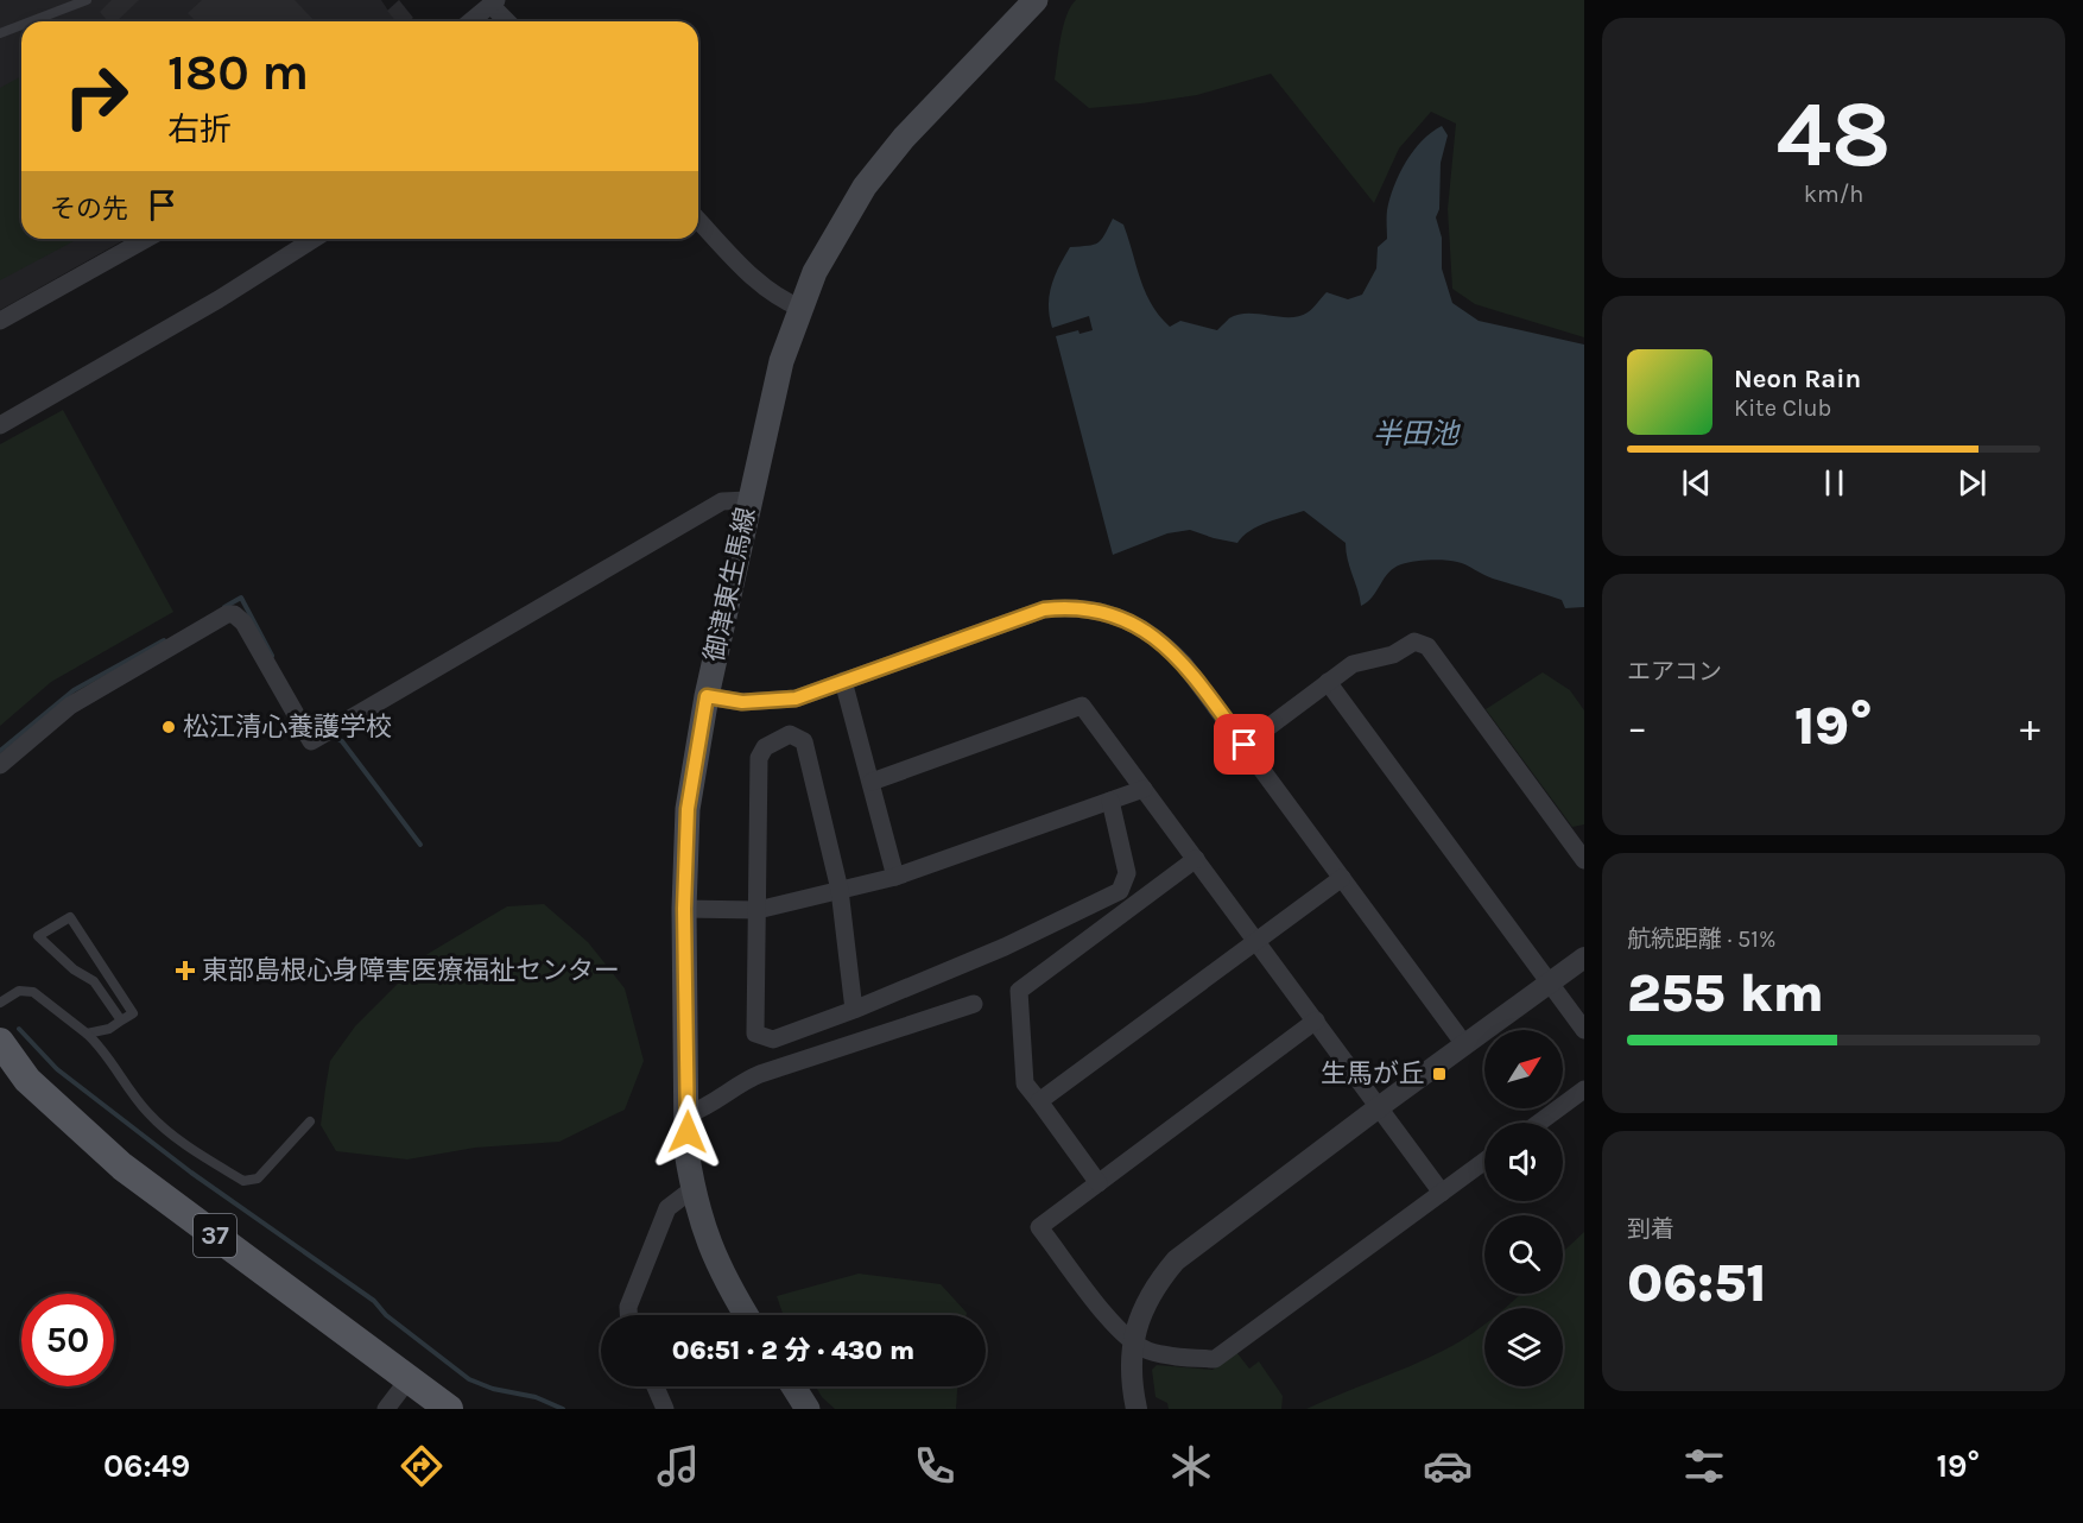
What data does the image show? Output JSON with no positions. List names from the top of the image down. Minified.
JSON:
{"streets":{"main road":["御津東生馬線","37"]},"water":["半田池"],"places":{"other":["松江清心養護学校"],"health":["東部島根心身障害医療福祉センター"],"transit":["生馬が丘"]},"north":"top right","page":{"tile":[["48","km/h"],"エアコン",["航続距離 · 51%","255 km"],["到着","06:51"]],"turn":["180 m","右折"],"then":"その先","song":["Neon Rain","Kite Club"],"heat":["−","19°","+"],"limit":"50","trip":"06:51 · 2 分 · 430 m","tabs":["06:49","19°"]}}
